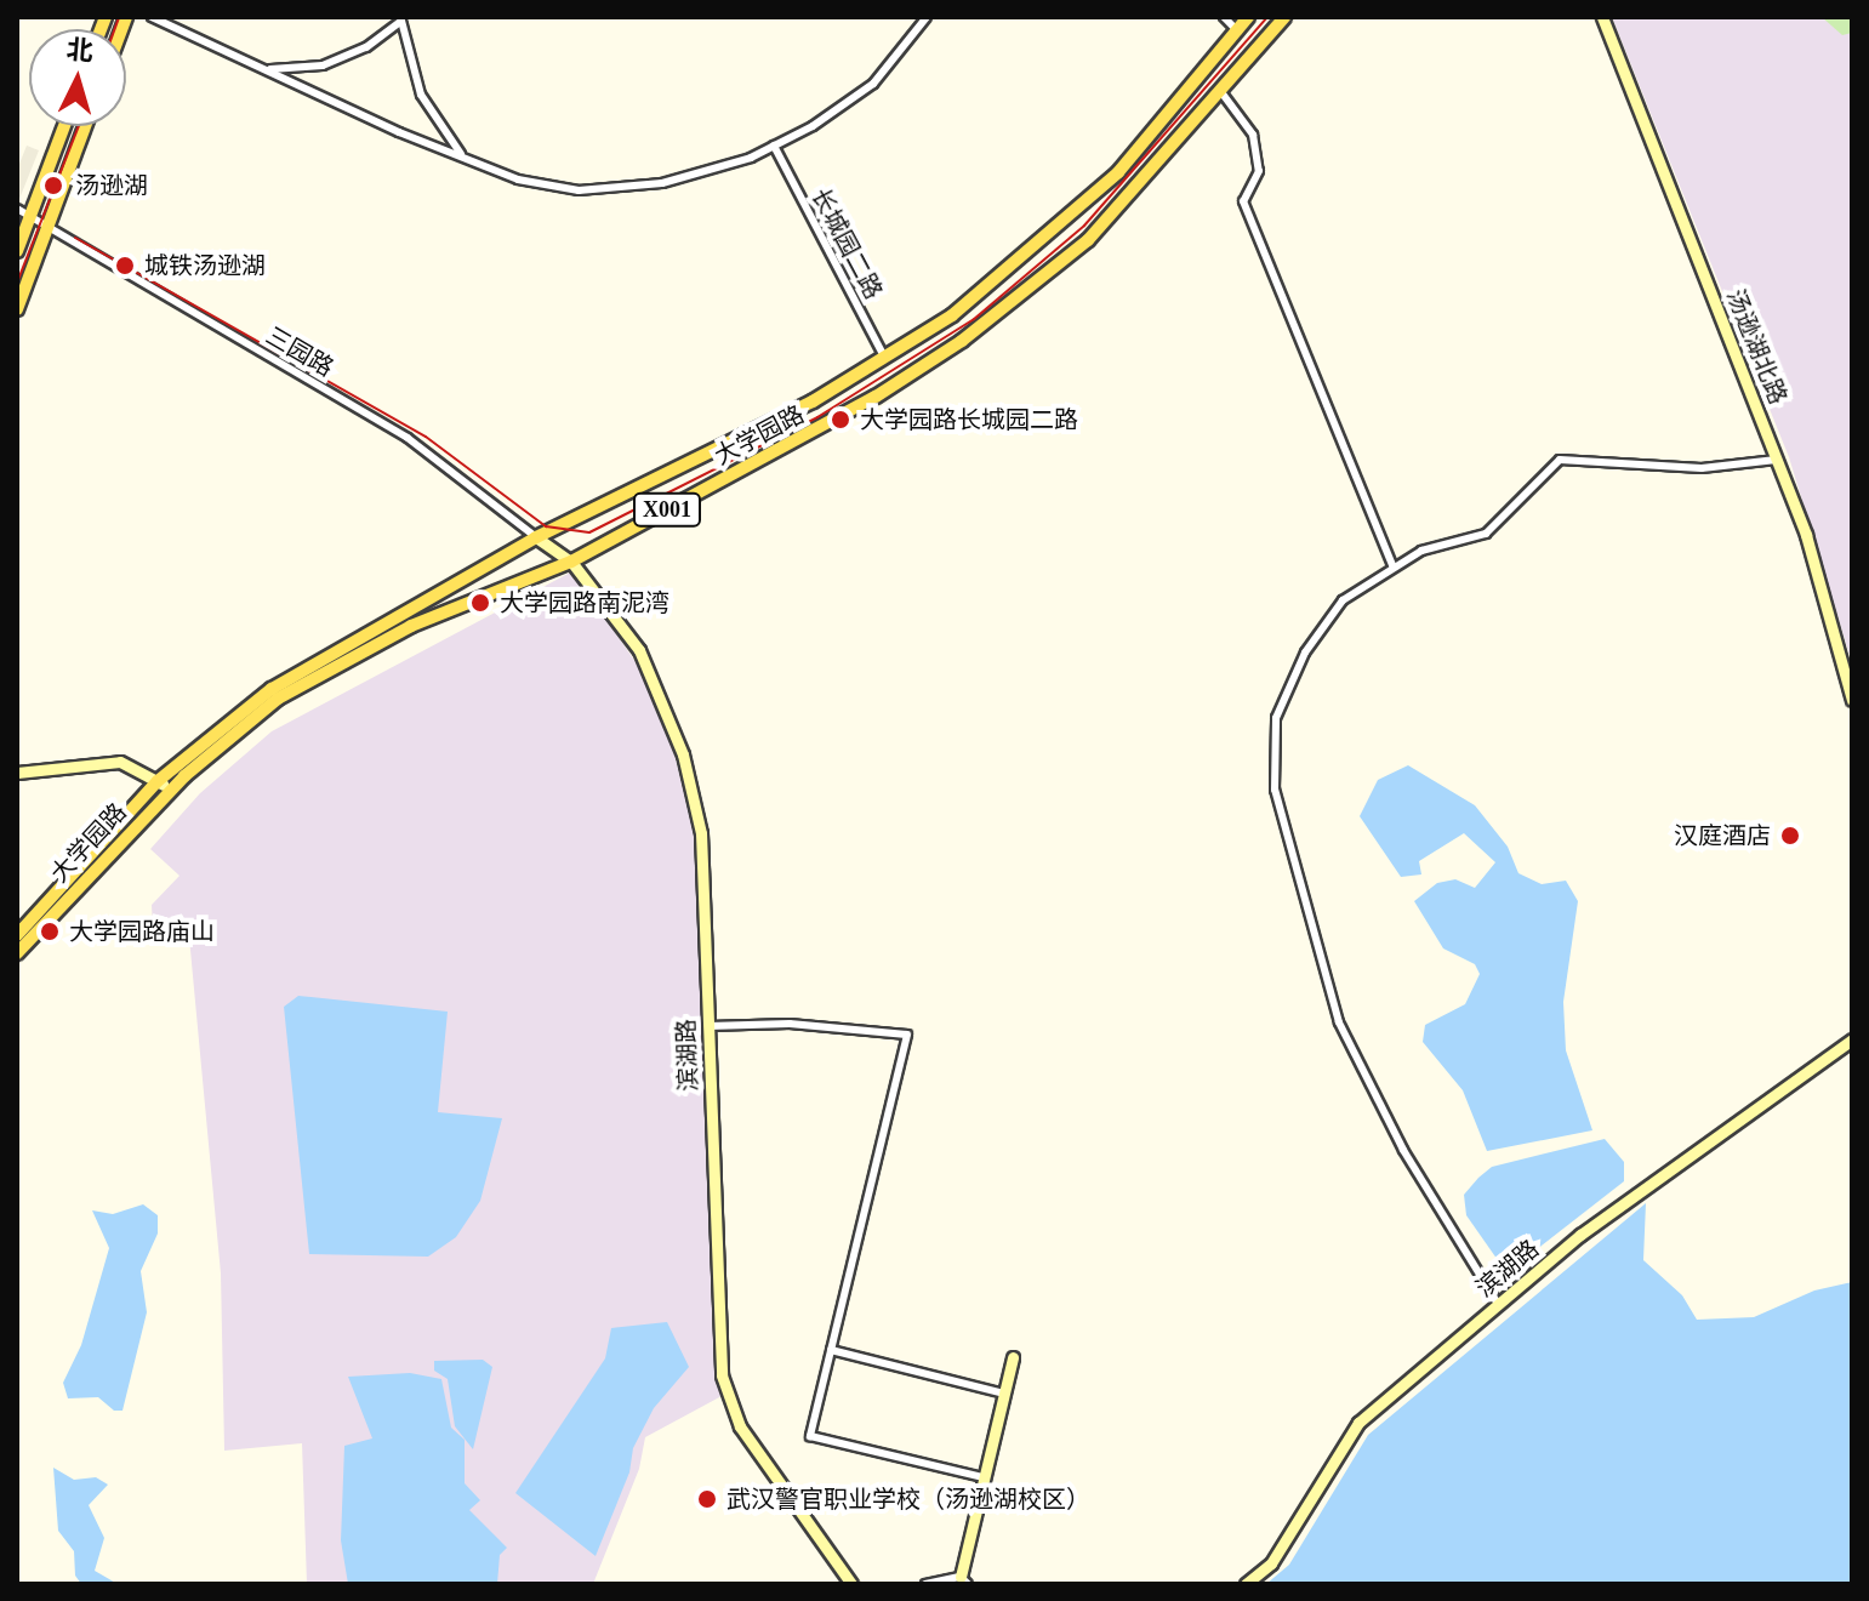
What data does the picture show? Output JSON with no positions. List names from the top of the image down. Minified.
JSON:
{"streets":{"main road":["大学园路","X001"],"street":["长城园二路","汤逊湖北路","三园路","滨湖路"]},"crossings":[["长城园二路","大学园路"],["三园路","大学园路"],["三园路","滨湖路"],["大学园路","滨湖路"]],"places":["汤逊湖","城铁汤逊湖","大学园路长城园二路","大学园路南泥湾","汉庭酒店","大学园路庙山","武汉警官职业学校（汤逊湖校区）"],"north":"top"}
